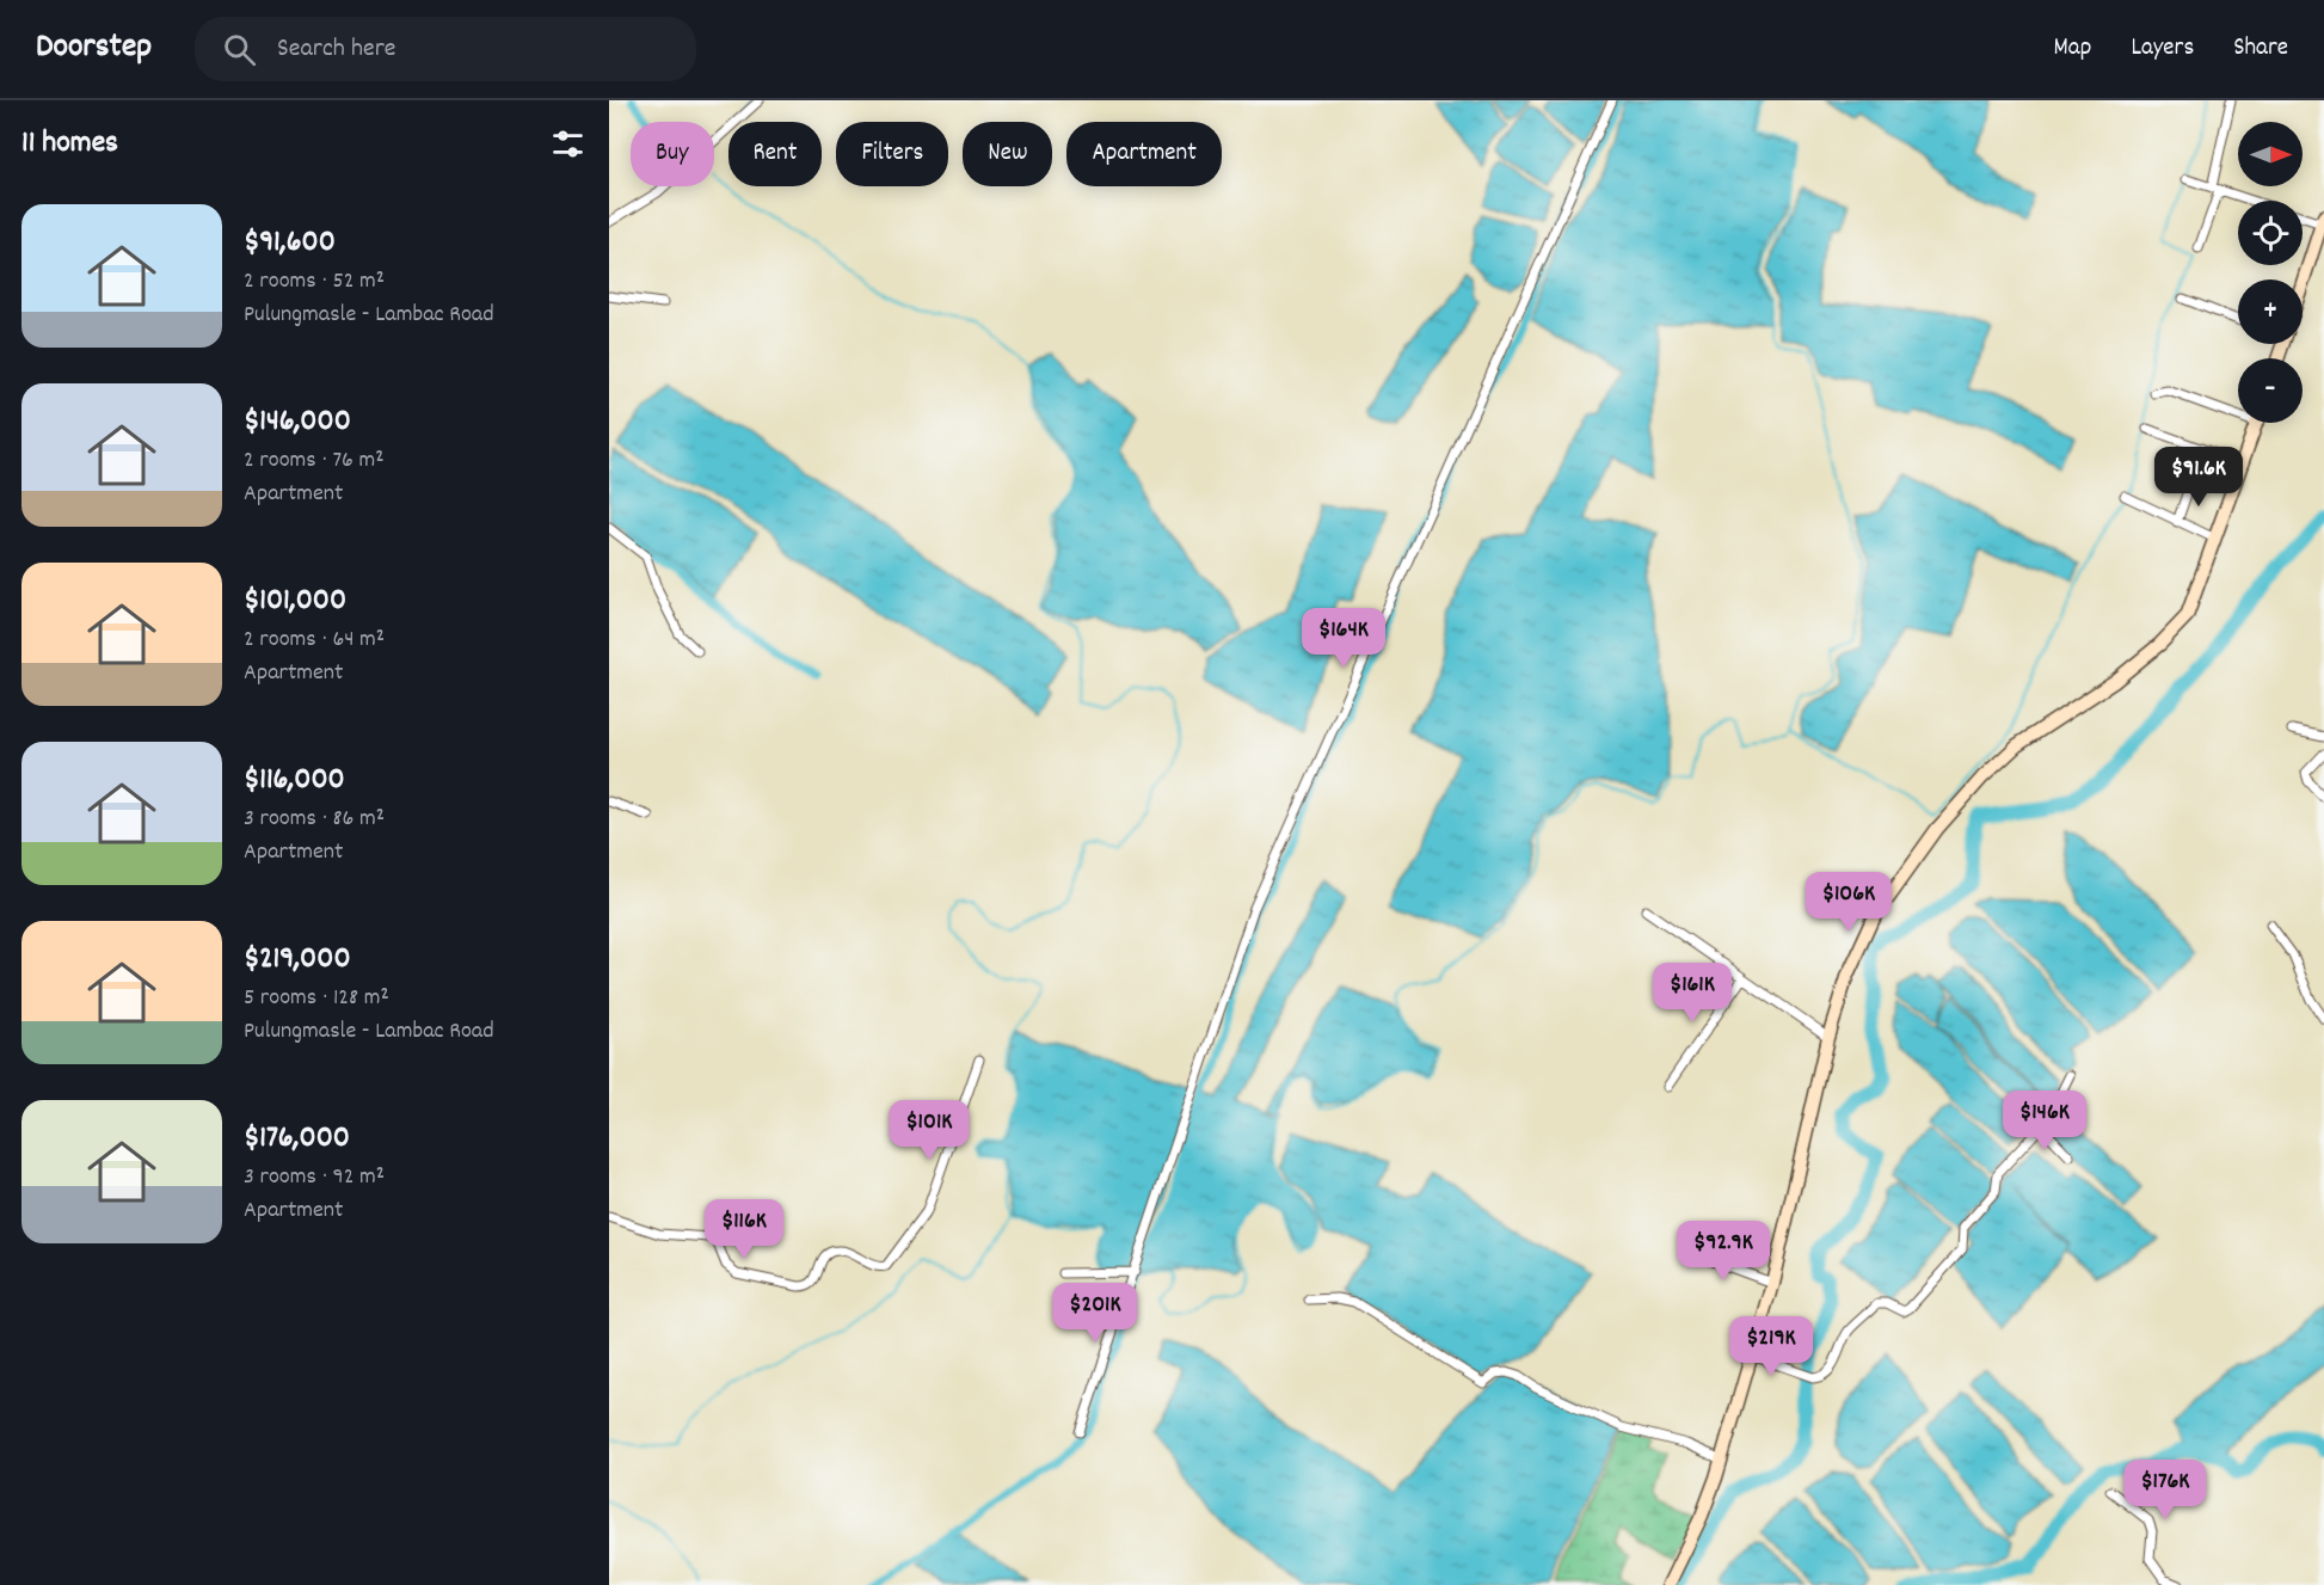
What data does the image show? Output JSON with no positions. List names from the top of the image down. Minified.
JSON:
{"north":"right","page":{"header":"Doorstep","search":"Search here","nav":["Map","Layers","Share"],"heading":"11 homes","map_buttons":["+","−"],"chip":["Buy","Rent","Filters","New","Apartment"],"list":[{"name":"$91,600","note":"2 rooms · 52 m² · Pulungmasle - Lambac Road"},{"name":"$146,000","note":"2 rooms · 76 m² · Apartment"},{"name":"$101,000","note":"2 rooms · 64 m² · Apartment"},{"name":"$116,000","note":"3 rooms · 86 m² · Apartment"},{"name":"$219,000","note":"5 rooms · 128 m² · Pulungmasle - Lambac Road"},{"name":"$176,000","note":"3 rooms · 92 m² · Apartment"}],"price":["$91.6K","$164K","$106K","$161K","$146K","$101K","$116K","$92.9K","$201K","$219K","$176K"]}}
